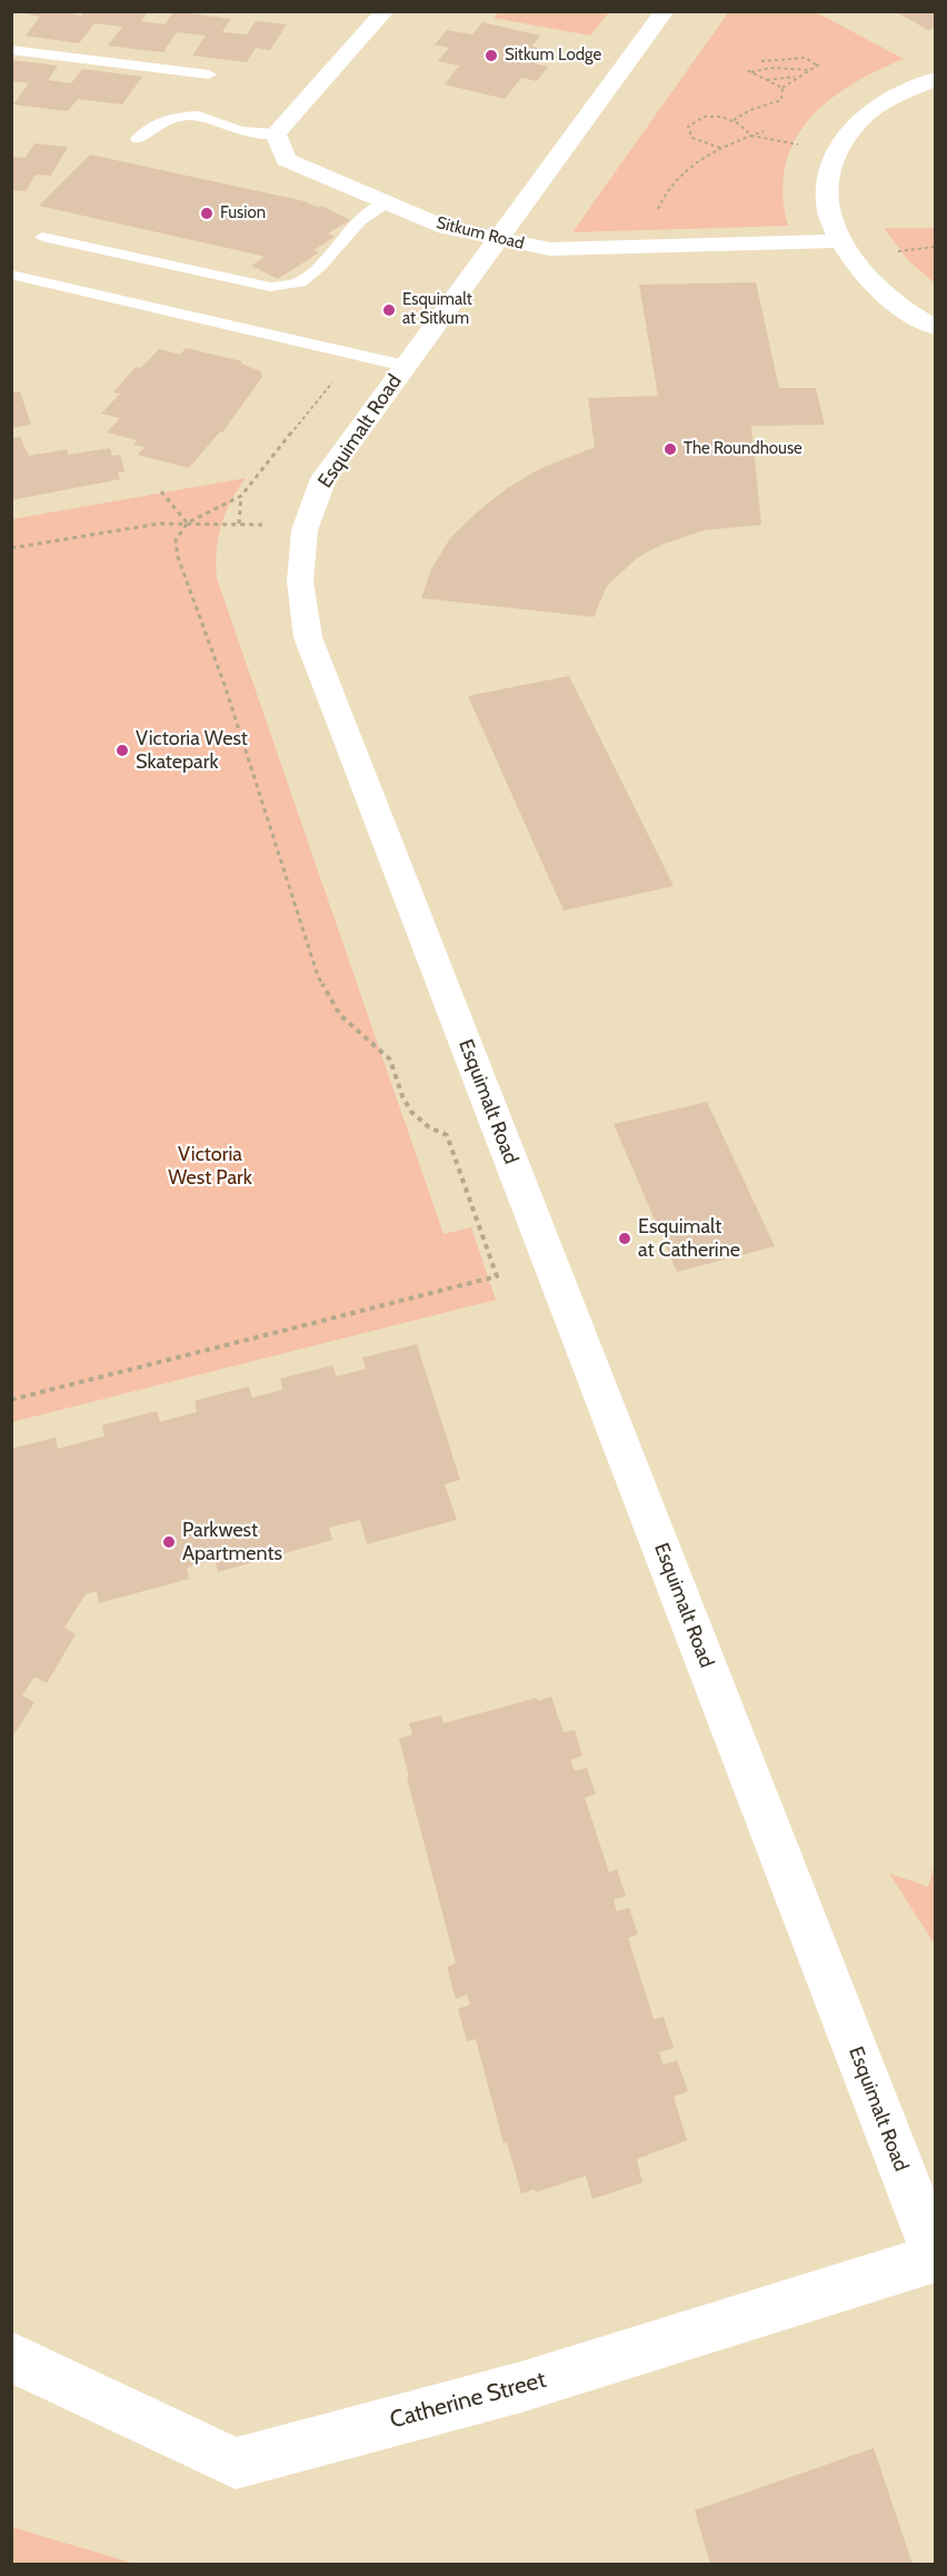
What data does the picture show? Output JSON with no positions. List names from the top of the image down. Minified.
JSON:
{"streets":{"main road":["Sitkum Road","Esquimalt Road","Catherine Street"]},"crossings":[["Sitkum Road","Esquimalt Road"],["Esquimalt Road","Catherine Street"]],"parks":["Victoria West Park"],"places":["Sitkum Lodge","Fusion","Esquimalt at Sitkum","The Roundhouse","Victoria West Skatepark","Esquimalt at Catherine","Parkwest Apartments"]}
